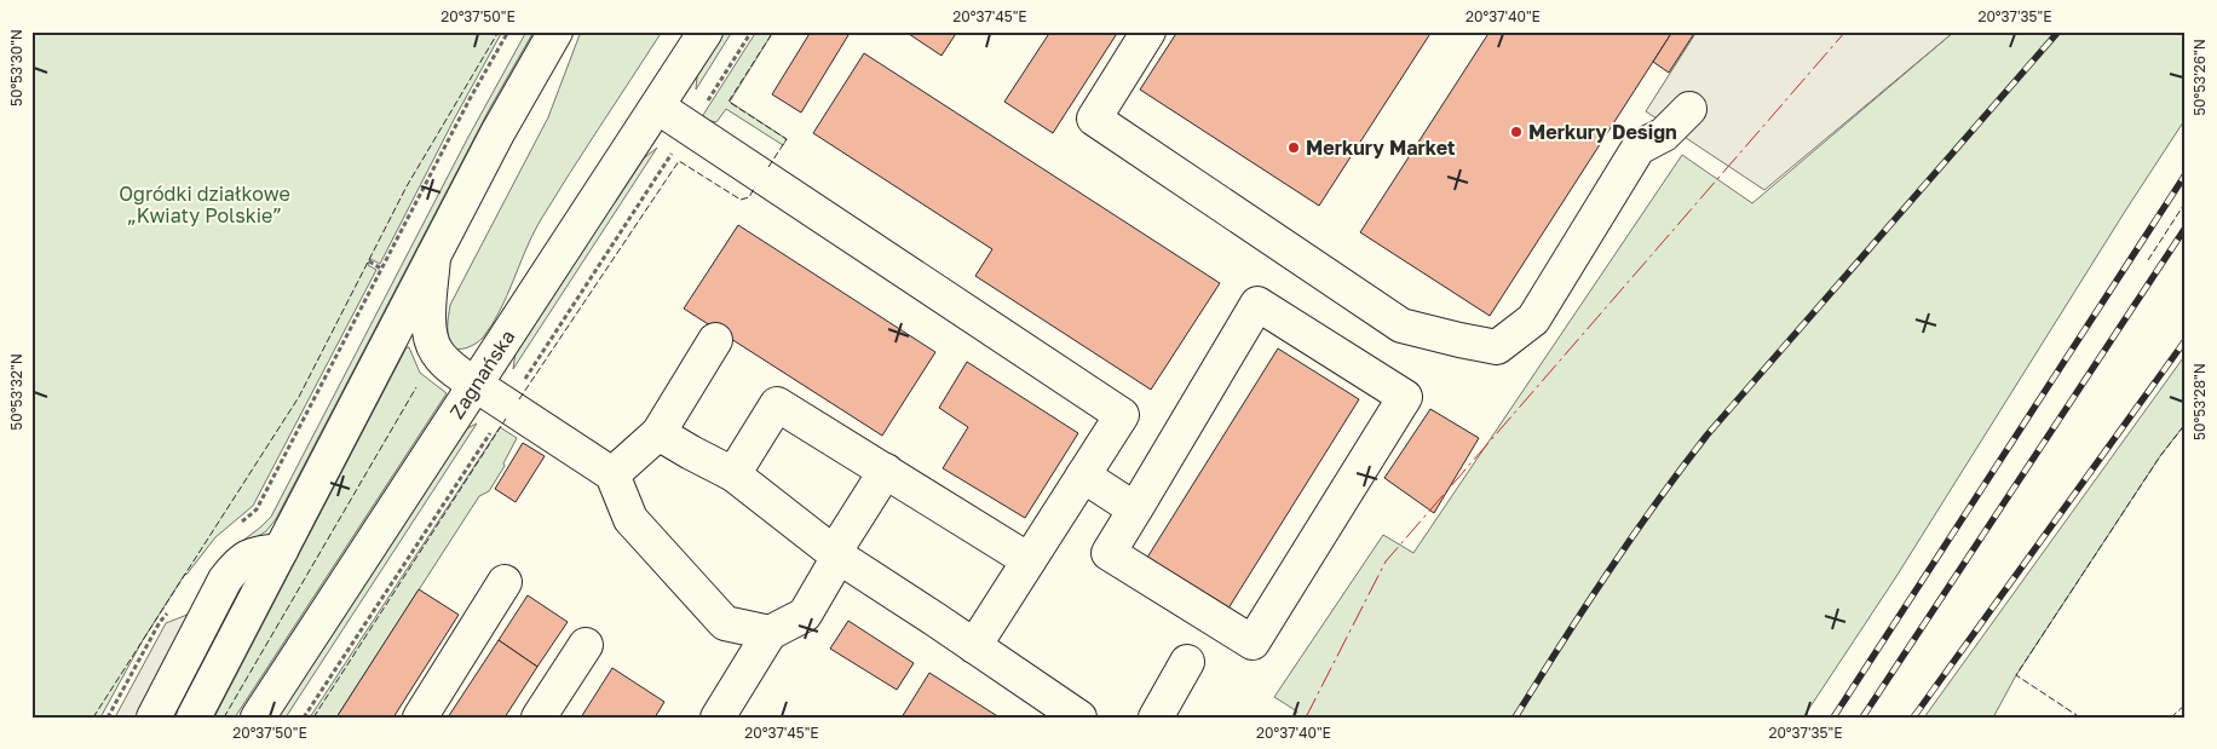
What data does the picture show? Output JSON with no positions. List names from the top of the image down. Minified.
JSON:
{"streets":{"main road":["Zagnańska"]},"parks":["Ogródki działkowe „Kwiaty Polskie”"],"places":["Merkury Design","Merkury Market"],"coordinates":["20°37'50\"E","20°37'45\"E","20°37'40\"E","20°37'35\"E","50°53'30\"N","50°53'26\"N","50°53'32\"N","50°53'28\"N"]}
